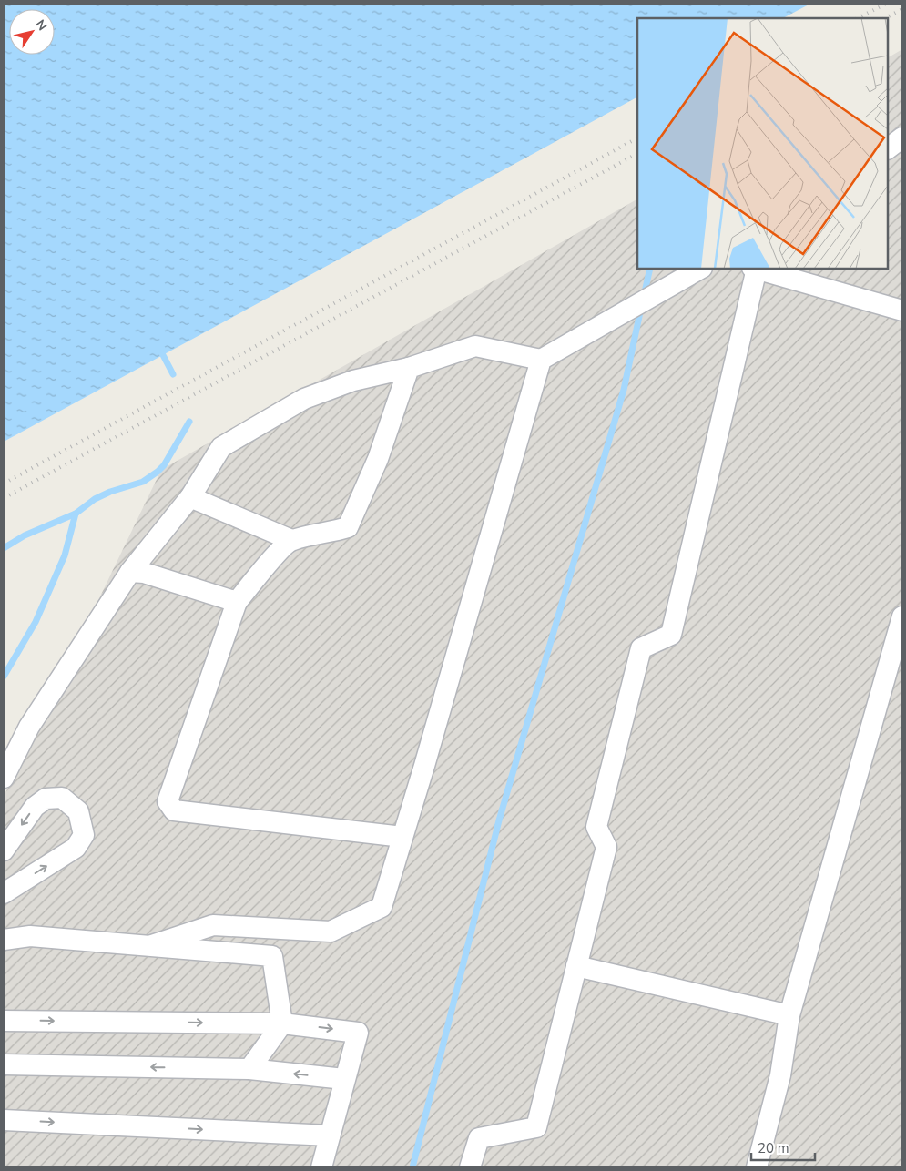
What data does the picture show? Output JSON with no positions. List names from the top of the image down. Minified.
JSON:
{"scale_bar":"20 m","north":"top right"}
